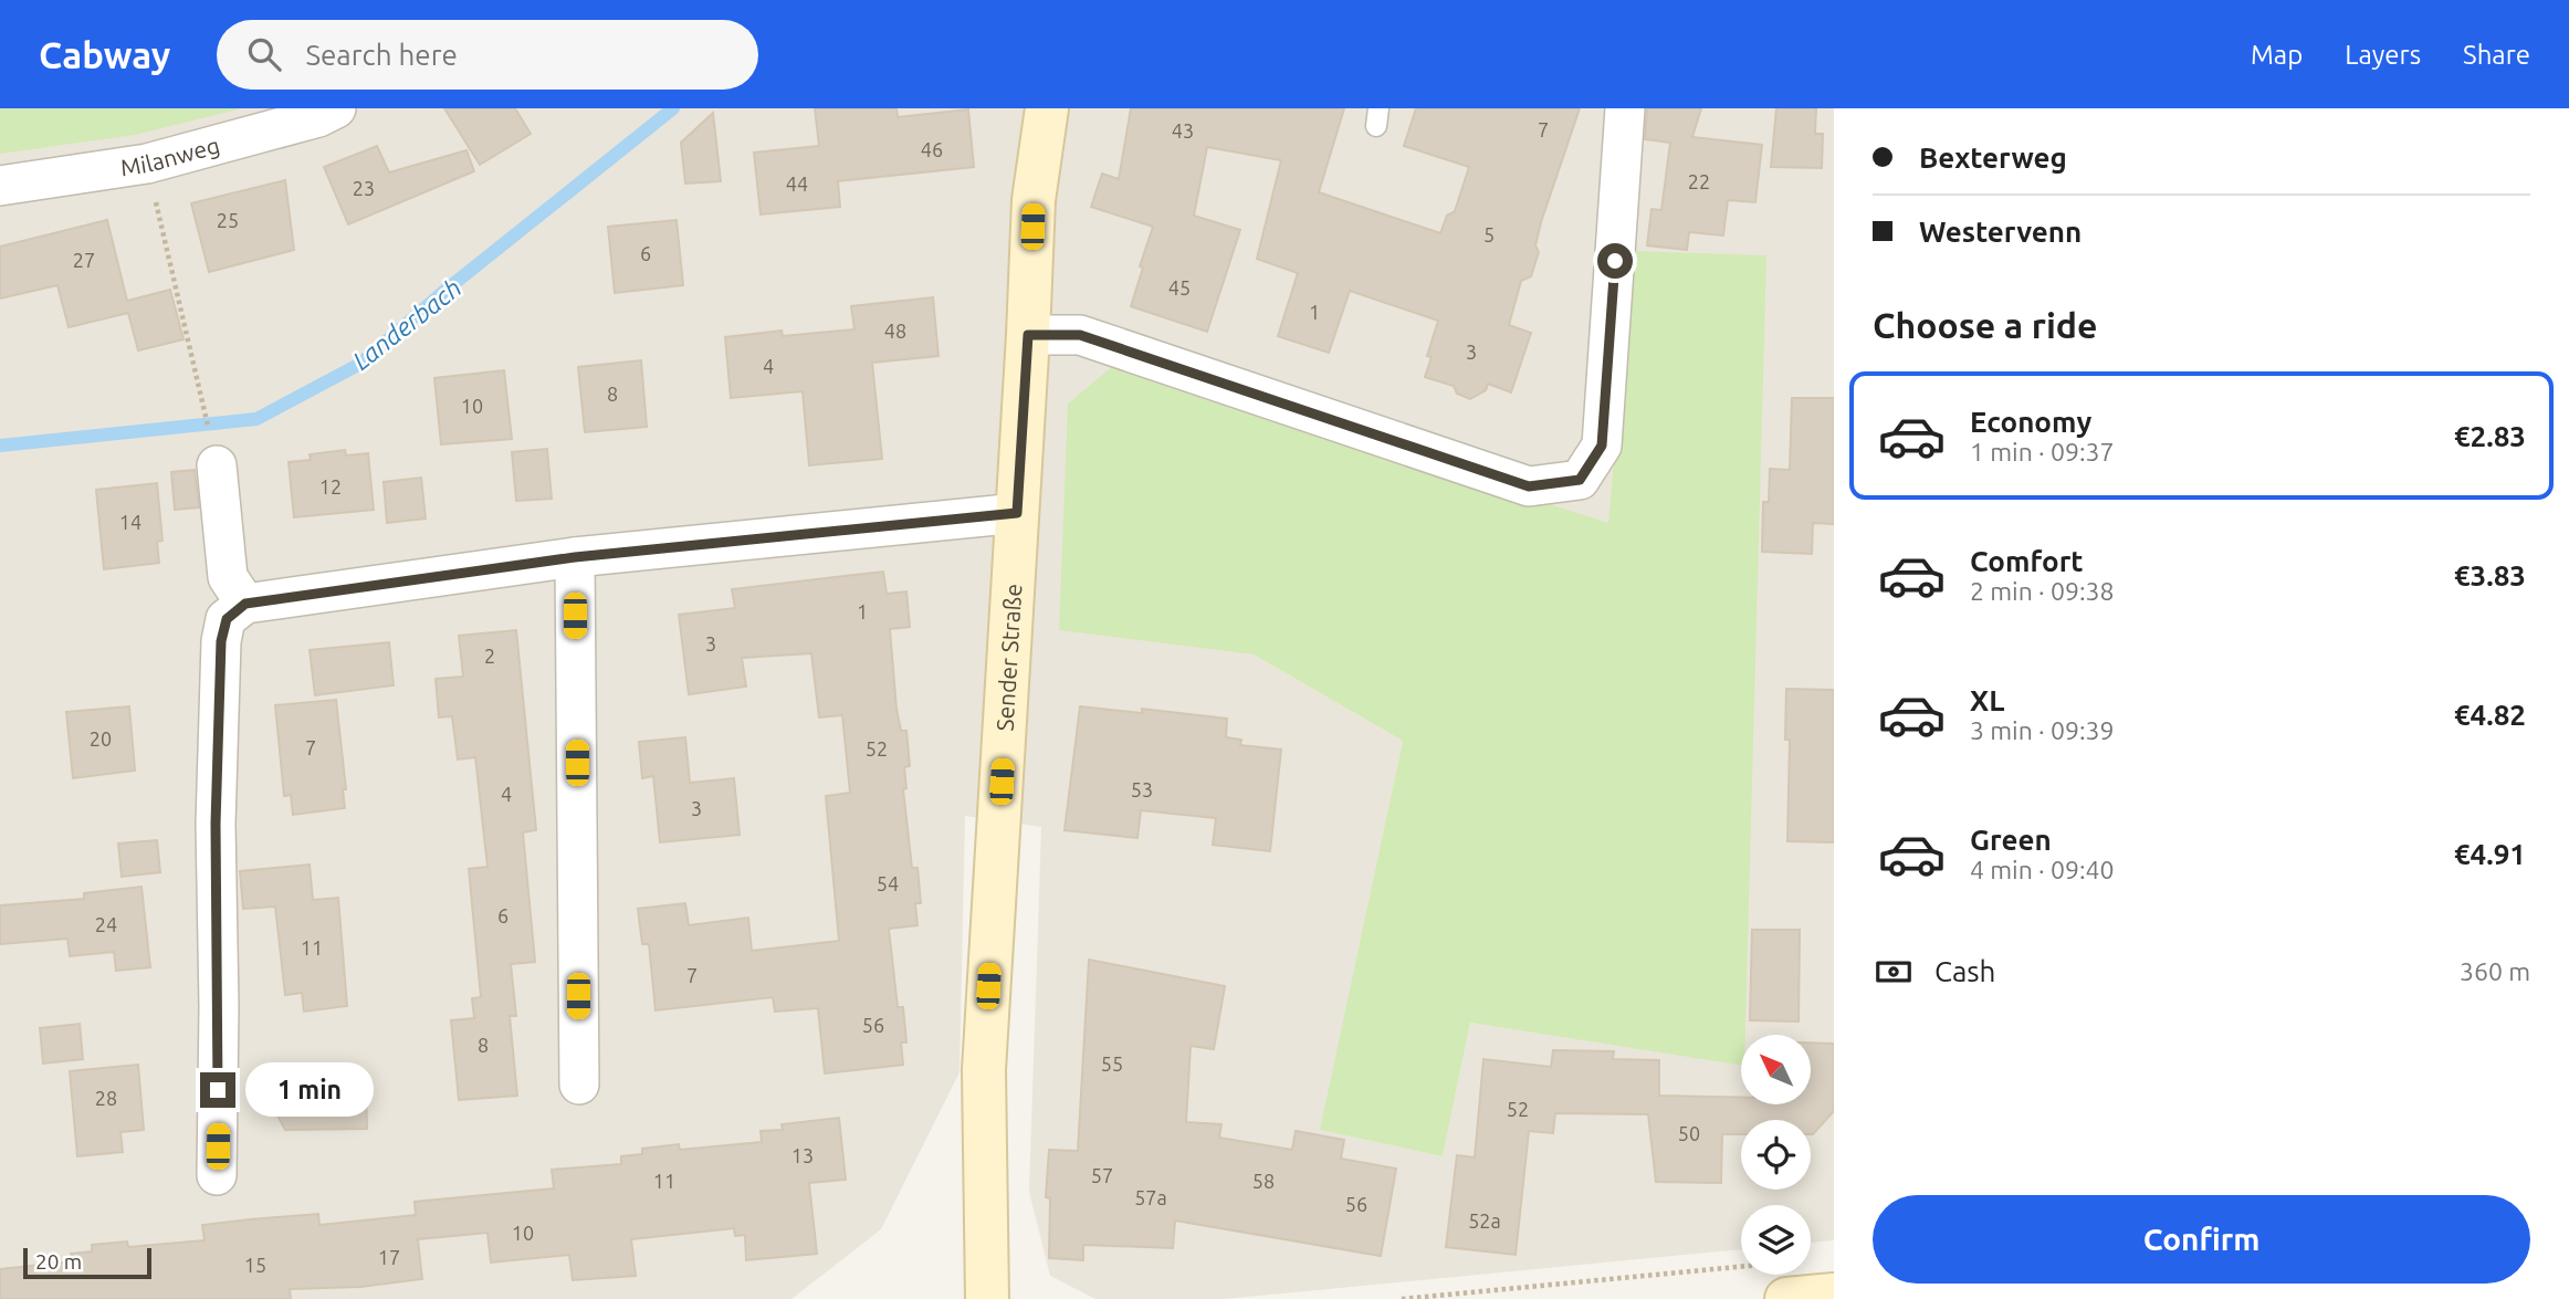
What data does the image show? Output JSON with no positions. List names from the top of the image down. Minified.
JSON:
{"streets":{"street":["Milanweg","Sender Straße"]},"water":["Landerbach"],"house_numbers":["7","43","46","22","44","23","25","5","6","27","45","1","48","3","4","8","10","12","14","1","3","2","20","7","52","53","4","3","54","6","24","11","7","56","8","55","28","52","50","13","57","11","58","57a","56","52a","10","17","15"],"scale_bar":"20 m","north":"top left","page":{"header":"Cabway","search":"Search here","nav":["Map","Layers","Share"],"banner":["Bexterweg","Westervenn"],"heading":"Choose a ride","list":[{"name":"Economy","note":"1 min · 09:37","value":"€2.83"},{"name":"Comfort","note":"2 min · 09:38","value":"€3.83"},{"name":"XL","note":"3 min · 09:39","value":"€4.82"},{"name":"Green","note":"4 min · 09:40","value":"€4.91"}],"pay":["Cash","360 m"],"bubble":"1 min","buttons":"Confirm","scale":"20 m"}}
